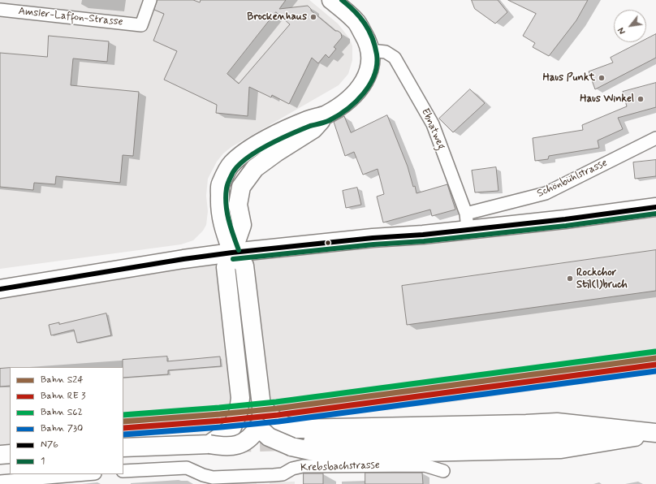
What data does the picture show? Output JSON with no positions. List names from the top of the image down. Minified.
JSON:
{"streets":{"street":["Amsler-Laffon-Strasse","Ebnatweg","Schönbühlstrasse","Krebsbachstrasse"]},"crossings":[["Ebnatweg","Schönbühlstrasse"]],"places":["Brockenhaus","Haus Punkt","Haus Winkel","Rockchor Stil(l)bruch"],"lines":["transit line 1","transit line N76","rail line S62","rail line S24","rail line 730"],"legend":["Bahn S24","Bahn RE 3","Bahn S62","Bahn 730","N76","1"],"north":"bottom left"}
